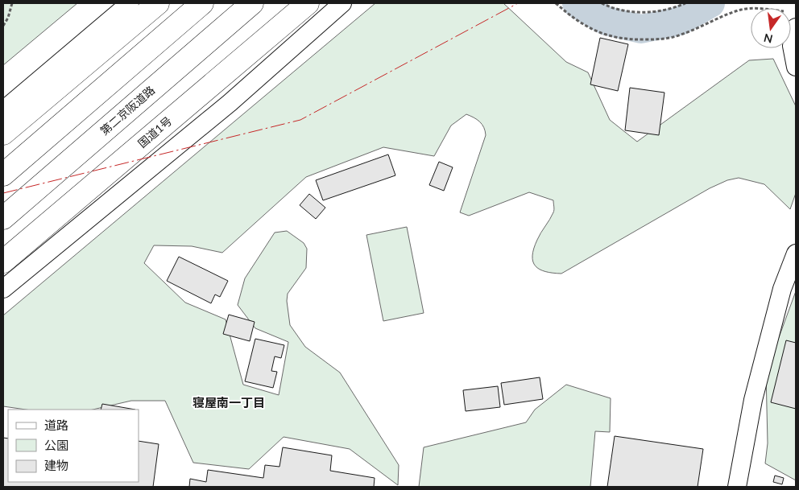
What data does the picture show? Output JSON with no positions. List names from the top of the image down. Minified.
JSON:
{"streets":{"highway":["第二京阪道路","国道1号"]},"districts":["寝屋南一丁目"],"legend":["道路","公園","建物"],"north":"bottom"}
